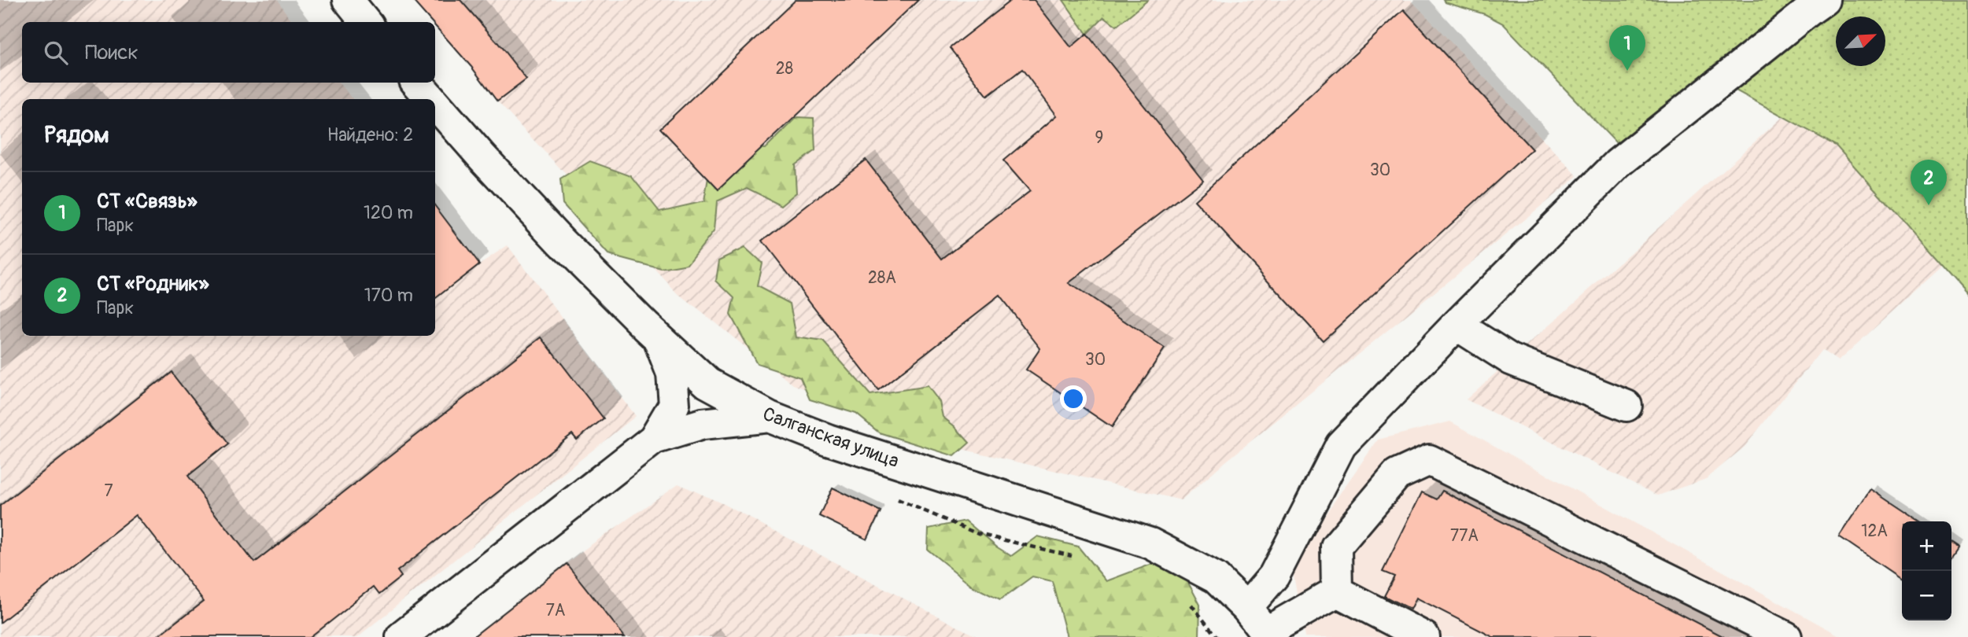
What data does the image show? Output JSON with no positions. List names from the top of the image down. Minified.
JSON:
{"streets":{"street":["Салганская улица"]},"house_numbers":["28","9","30","28А","30","7","12А","77А","7А"],"north":"top right","page":{"search":"Поиск","pins":["1","2"],"heading":["Рядом","Найдено: 2"],"list":[{"mark":"1","name":"СТ «Связь»","note":"Парк","value":"120 m"},{"mark":"2","name":"СТ «Родник»","note":"Парк","value":"170 m"}],"map_buttons":["+","−"]}}
